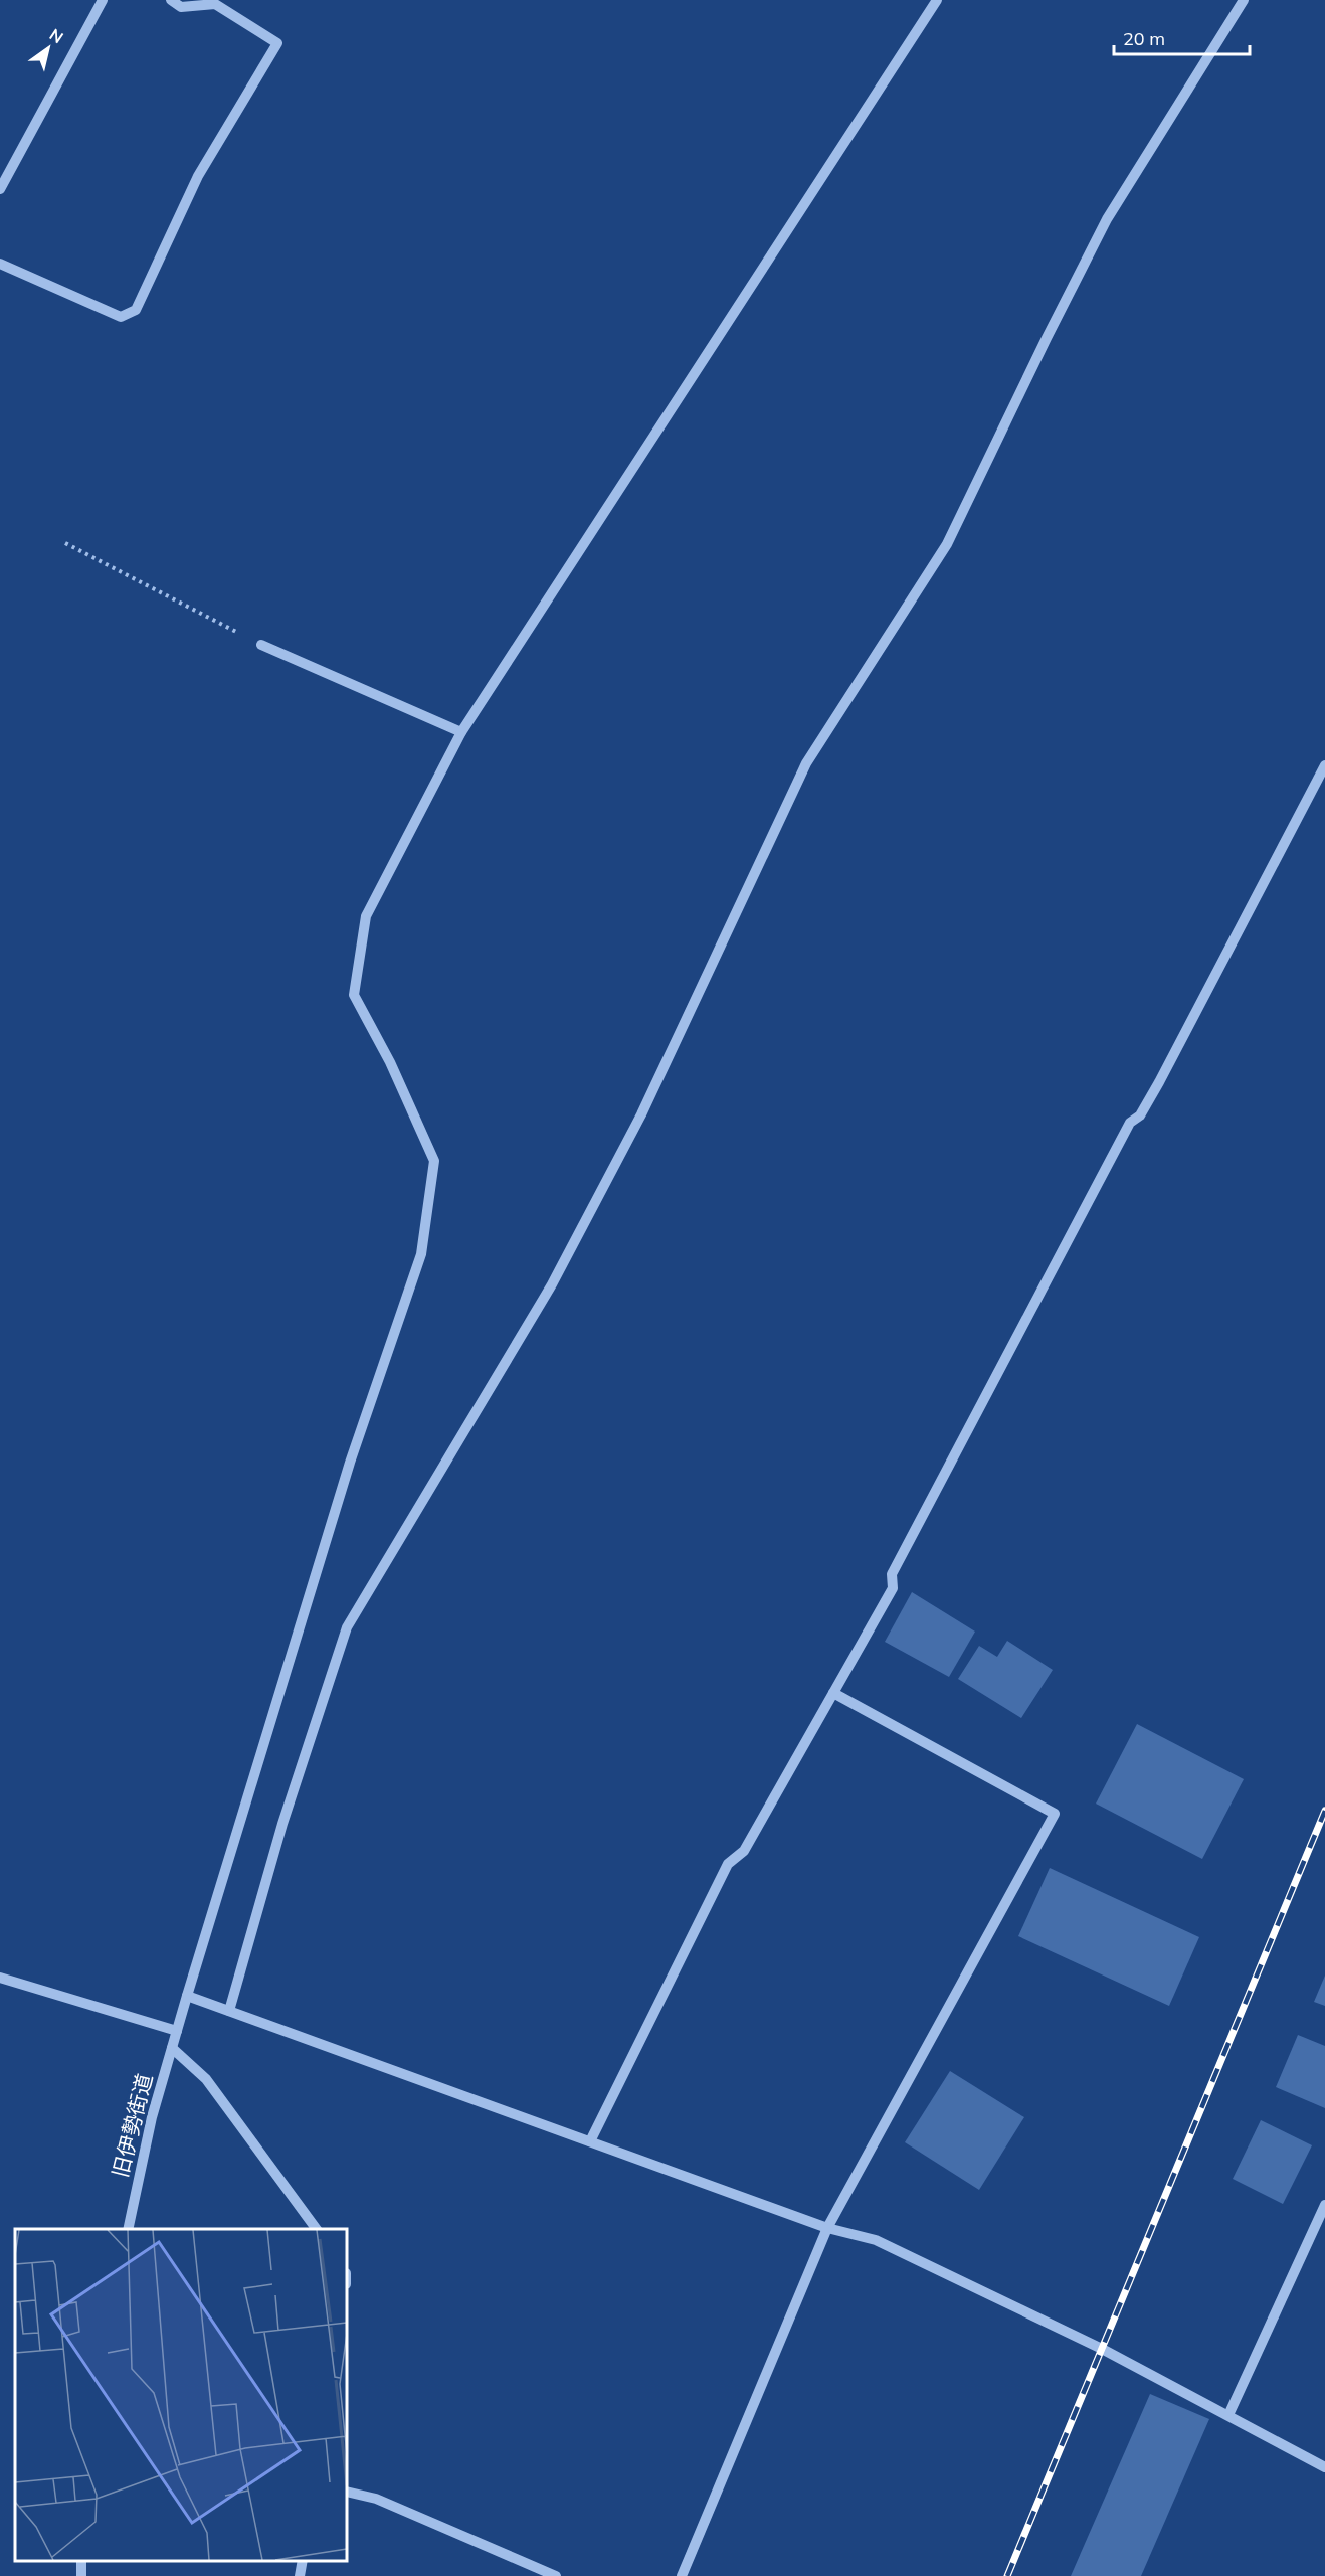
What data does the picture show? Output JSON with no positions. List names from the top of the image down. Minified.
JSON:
{"streets":{"street":["旧伊勢街道"]},"scale_bar":"20 m","north":"top right"}
